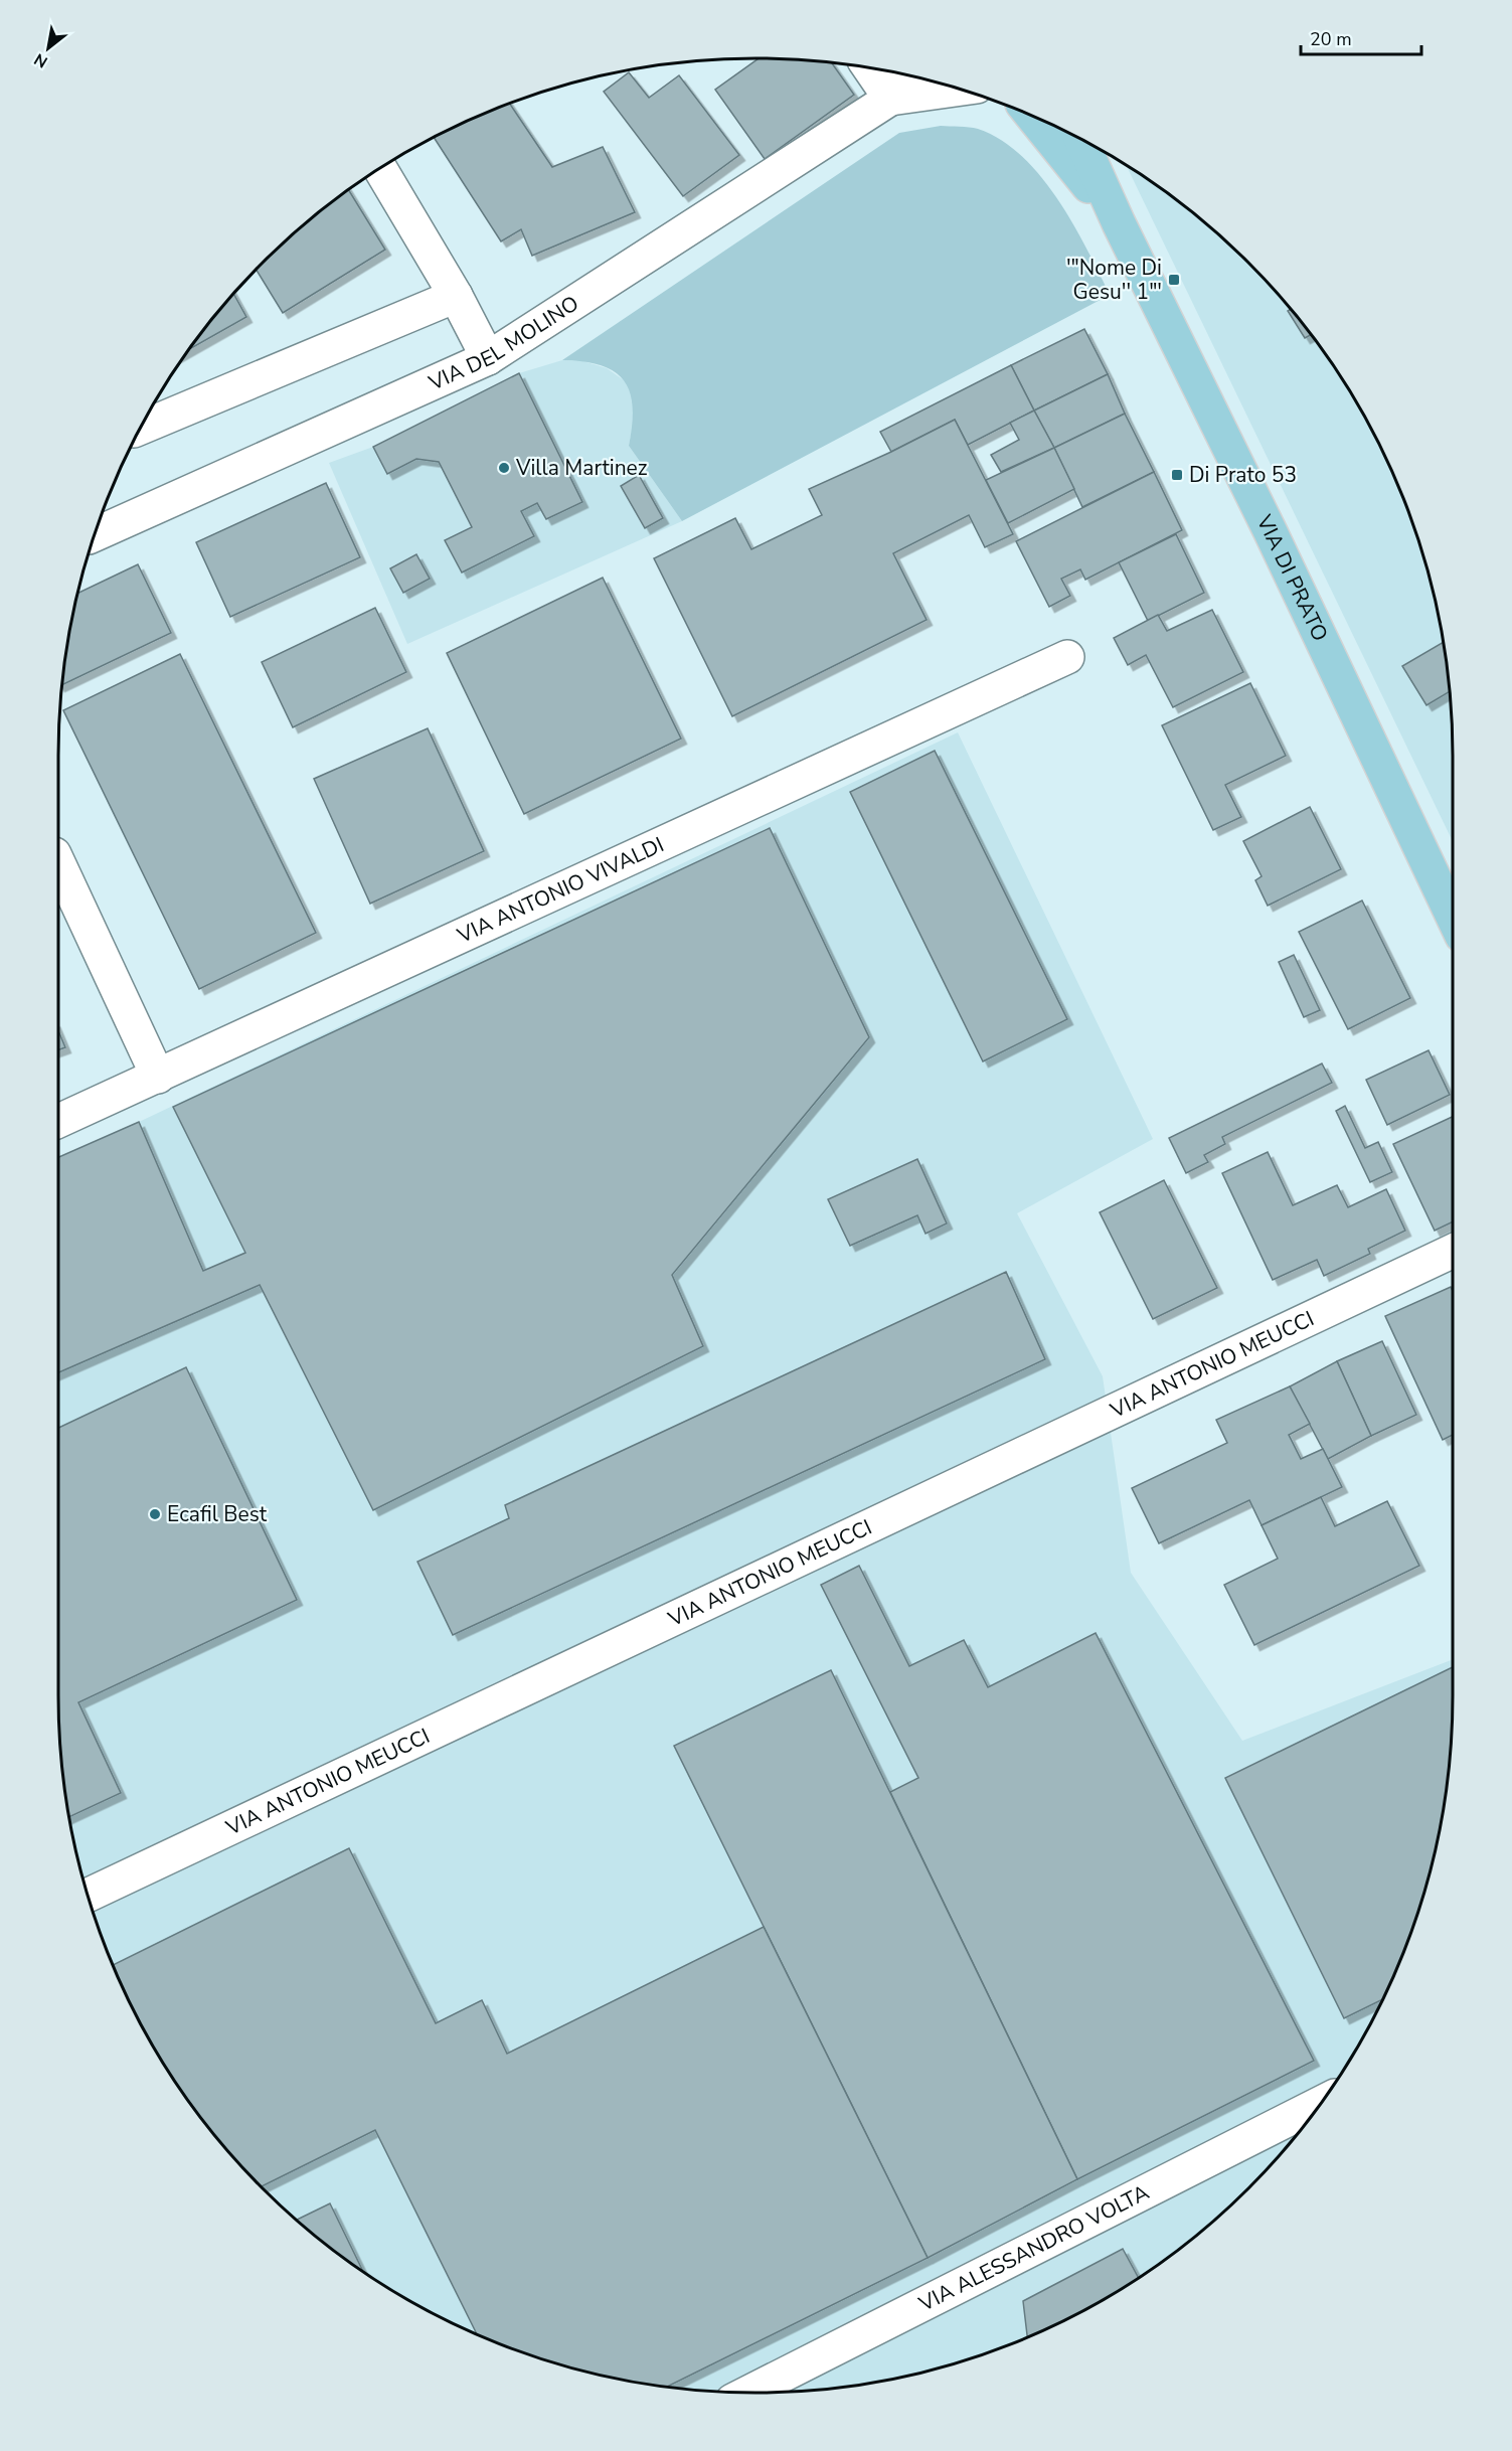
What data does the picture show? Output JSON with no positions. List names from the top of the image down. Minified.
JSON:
{"streets":{"main road":["VIA DI PRATO"],"street":["VIA DEL MOLINO","VIA ANTONIO VIVALDI","VIA ANTONIO MEUCCI","VIA ALESSANDRO VOLTA"]},"places":{"transit":["'\"Nome Di Gesu'' 1\"'","Di Prato 53"],"other":["Villa Martinez","Ecafil Best"]},"scale_bar":"20 m","north":"bottom left"}
